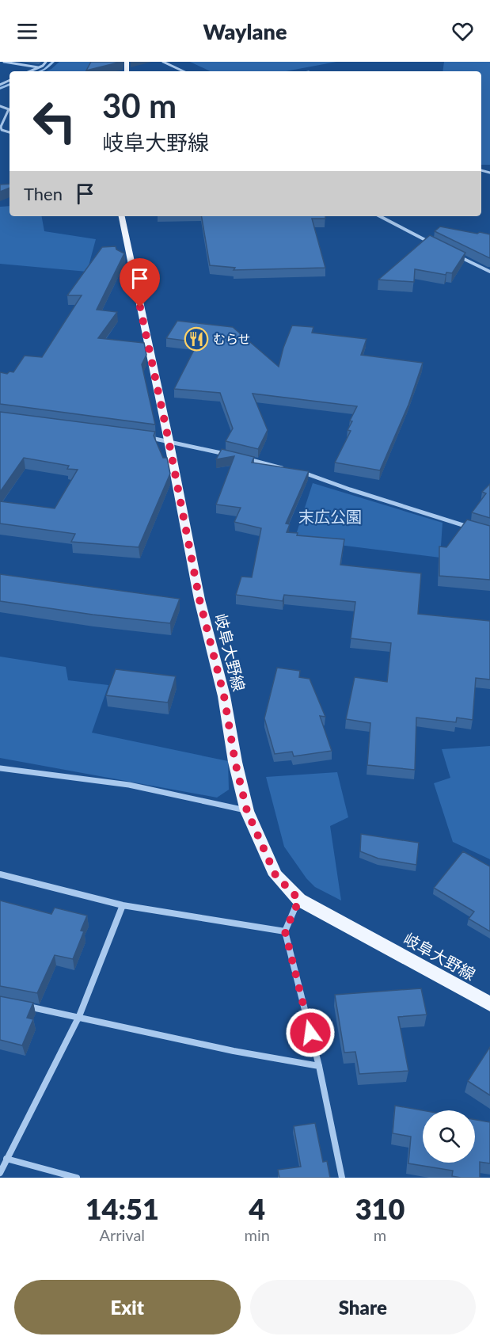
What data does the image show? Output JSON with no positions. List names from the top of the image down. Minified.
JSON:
{"streets":{"main road":["岐阜大野線"]},"parks":["末広公園"],"places":{"restaurant":["むらせ"]},"page":{"header":"Waylane","turn":["30 m","岐阜大野線"],"then":"Then","eta":["14:51","Arrival","4","min","310","m"],"buttons":["Exit","Share"]}}
